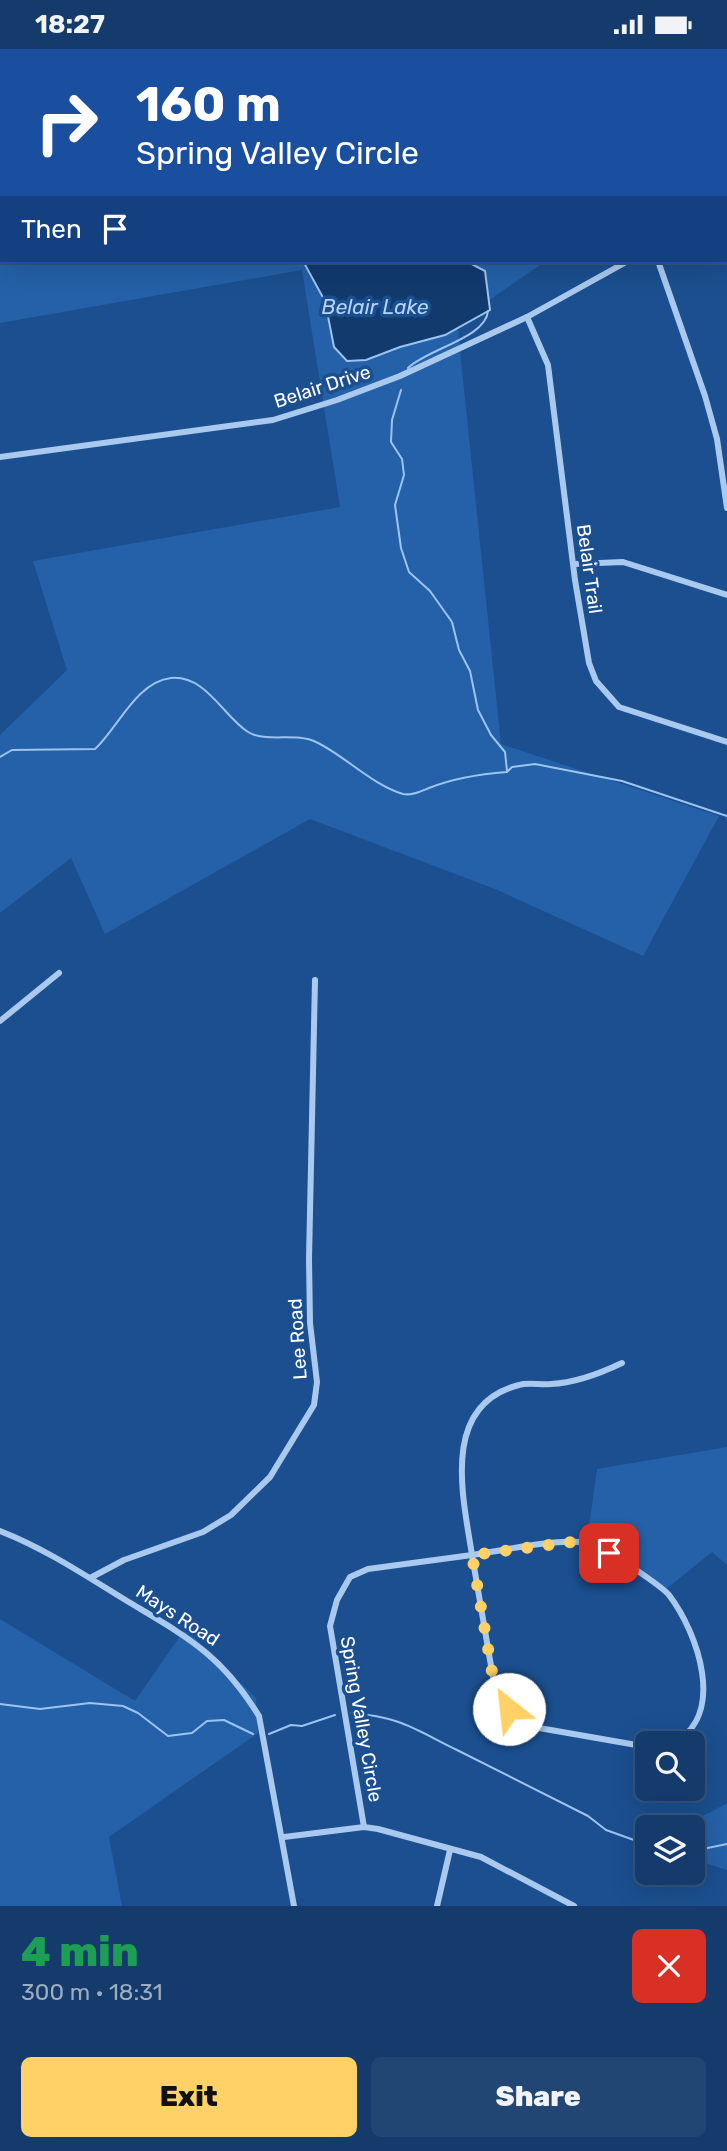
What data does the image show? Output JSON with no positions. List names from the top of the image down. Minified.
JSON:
{"streets":{"street":["Belair Drive","Belair Trail","Lee Road","Mays Road","Spring Valley Circle"]},"crossings":[["Belair Drive","Belair Trail"],["Lee Road","Mays Road"]],"water":["Belair Lake"],"page":{"status":"18:27","turn":["160 m","Spring Valley Circle"],"then":"Then","heading":["4 min","300 m · 18:31"],"buttons":["Exit","Share"]}}
